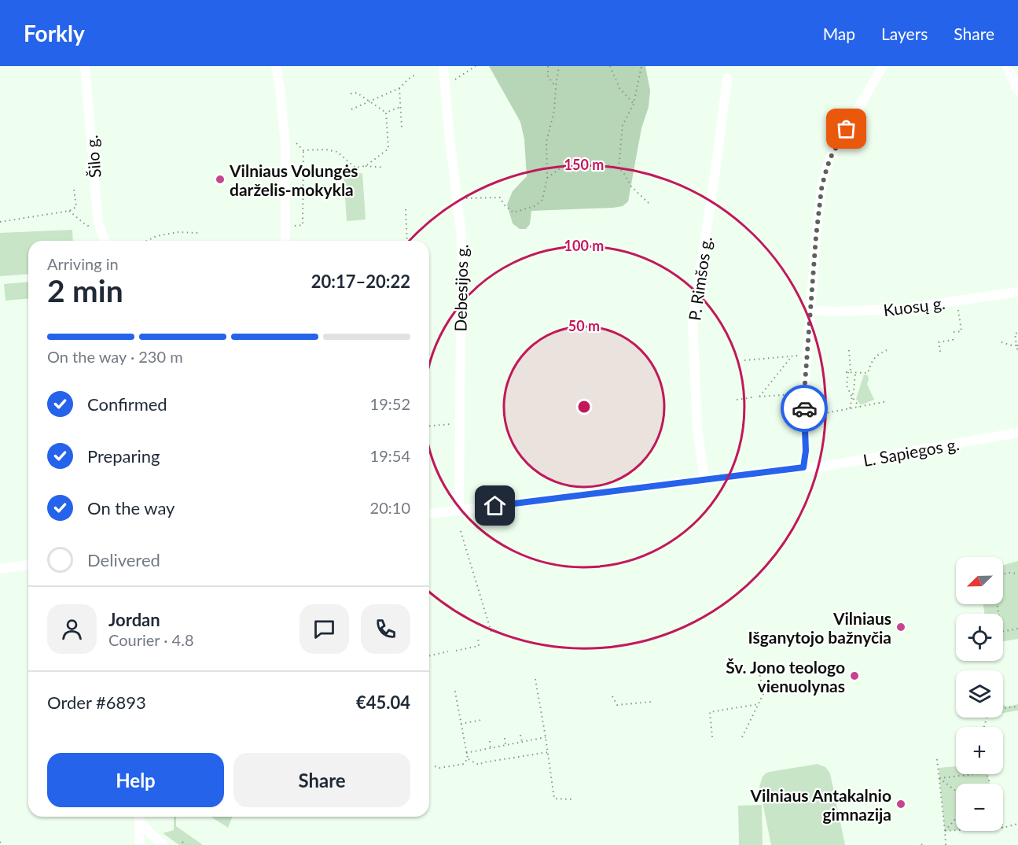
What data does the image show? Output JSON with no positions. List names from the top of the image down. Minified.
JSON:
{"streets":{"street":["Šilo g.","P. Rimšos g.","Debesijos g.","Kuosų g.","L. Sapiegos g."]},"crossings":[["P. Rimšos g.","L. Sapiegos g."],["Debesijos g.","L. Sapiegos g."]],"places":["Vilniaus Volungės darželis-mokykla","Vilniaus Išganytojo bažnyčia","Šv. Jono teologo vienuolynas","Vilniaus Antakalnio gimnazija"],"north":"bottom left","page":{"header":"Forkly","nav":["Map","Layers","Share"],"heading":["2 min","Arriving in","20:17–20:22"],"panel":["Jordan","Courier · 4.8","Order #6893","€45.04"],"bar":"On the way · 230 m","list":[["Confirmed","19:52"],["Preparing","19:54"],["On the way","20:10"],"Delivered"],"map_buttons":["+","−"],"buttons":["Help","Share"]},"rings":["150 m","100 m","50 m"]}
